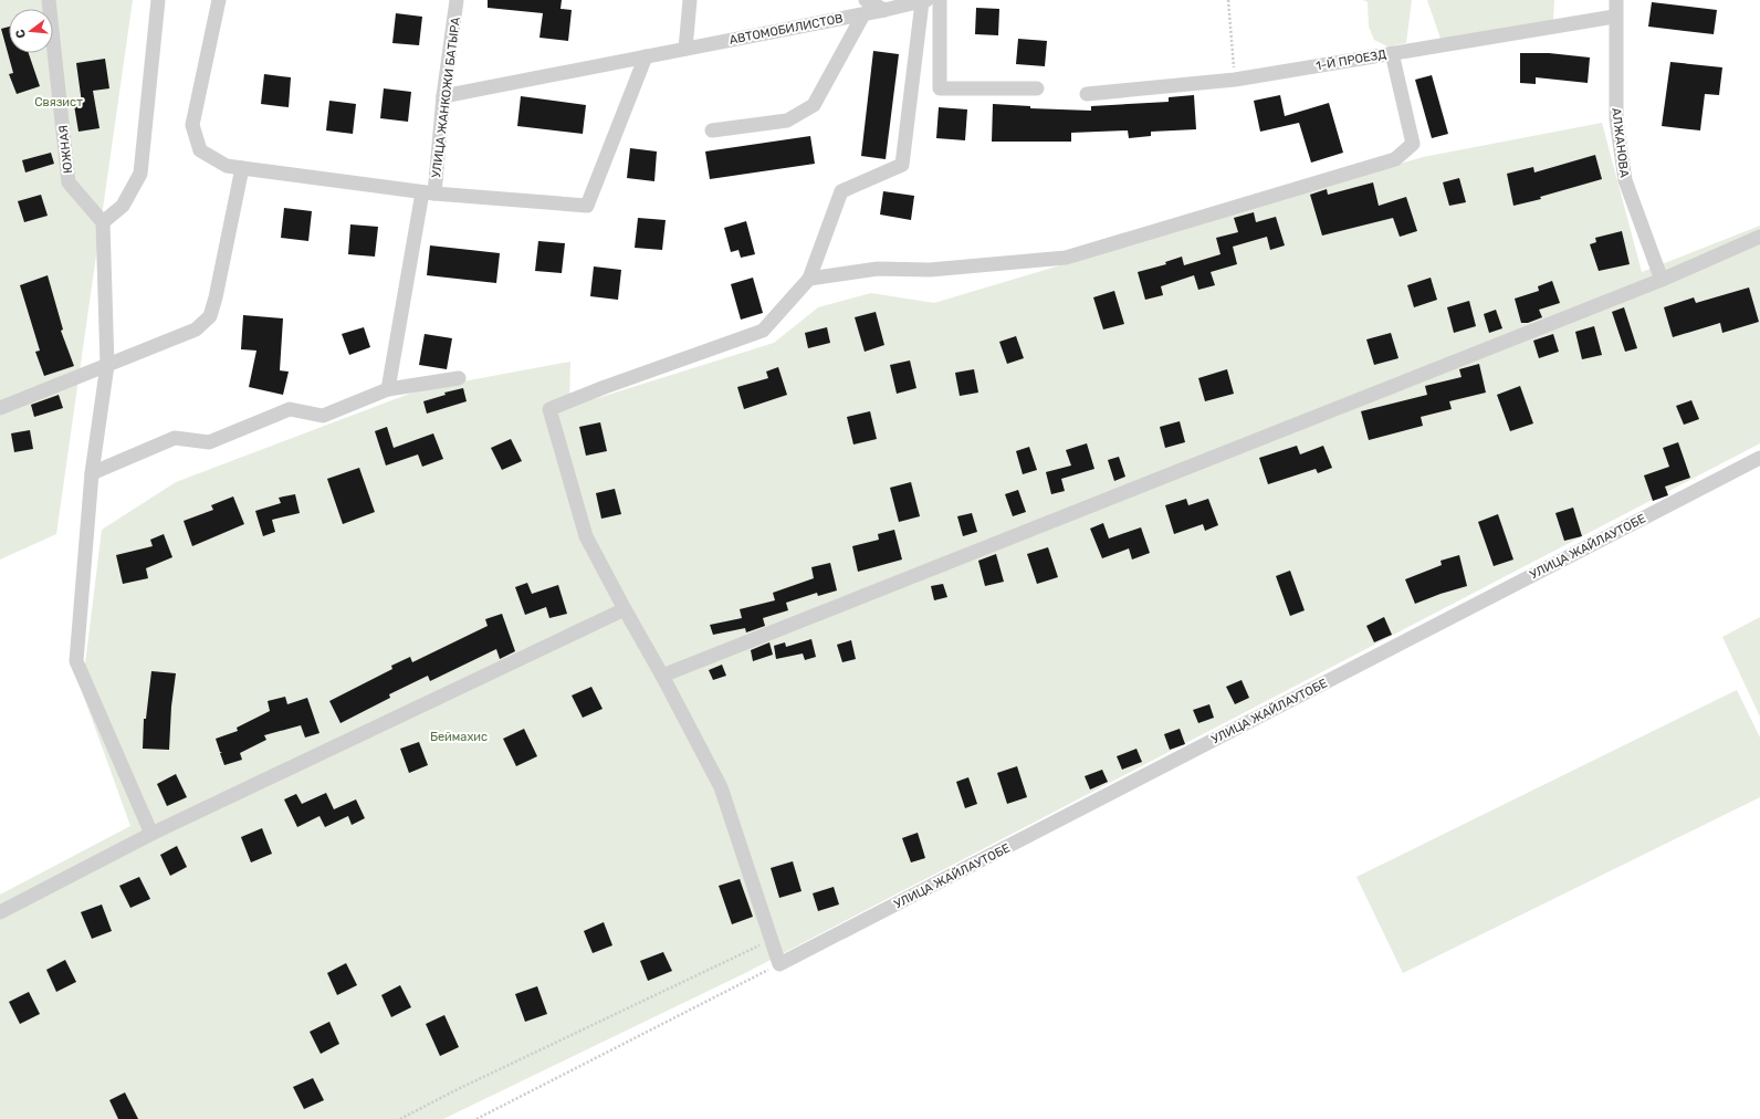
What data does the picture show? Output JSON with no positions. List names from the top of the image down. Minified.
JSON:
{"streets":{"street":["АВТОМОБИЛИСТОВ","1-Й ПРОЕЗД","УЛИЦА ЖАНКОЖИ БАТЫРА","АЛЖАНОВА","ЮЖНАЯ","УЛИЦА ЖАЙЛАУТОБЕ"]},"crossings":[["АВТОМОБИЛИСТОВ","УЛИЦА ЖАНКОЖИ БАТЫРА"],["1-Й ПРОЕЗД","АЛЖАНОВА"]],"parks":["Связист","Беймахис"],"north":"left"}
